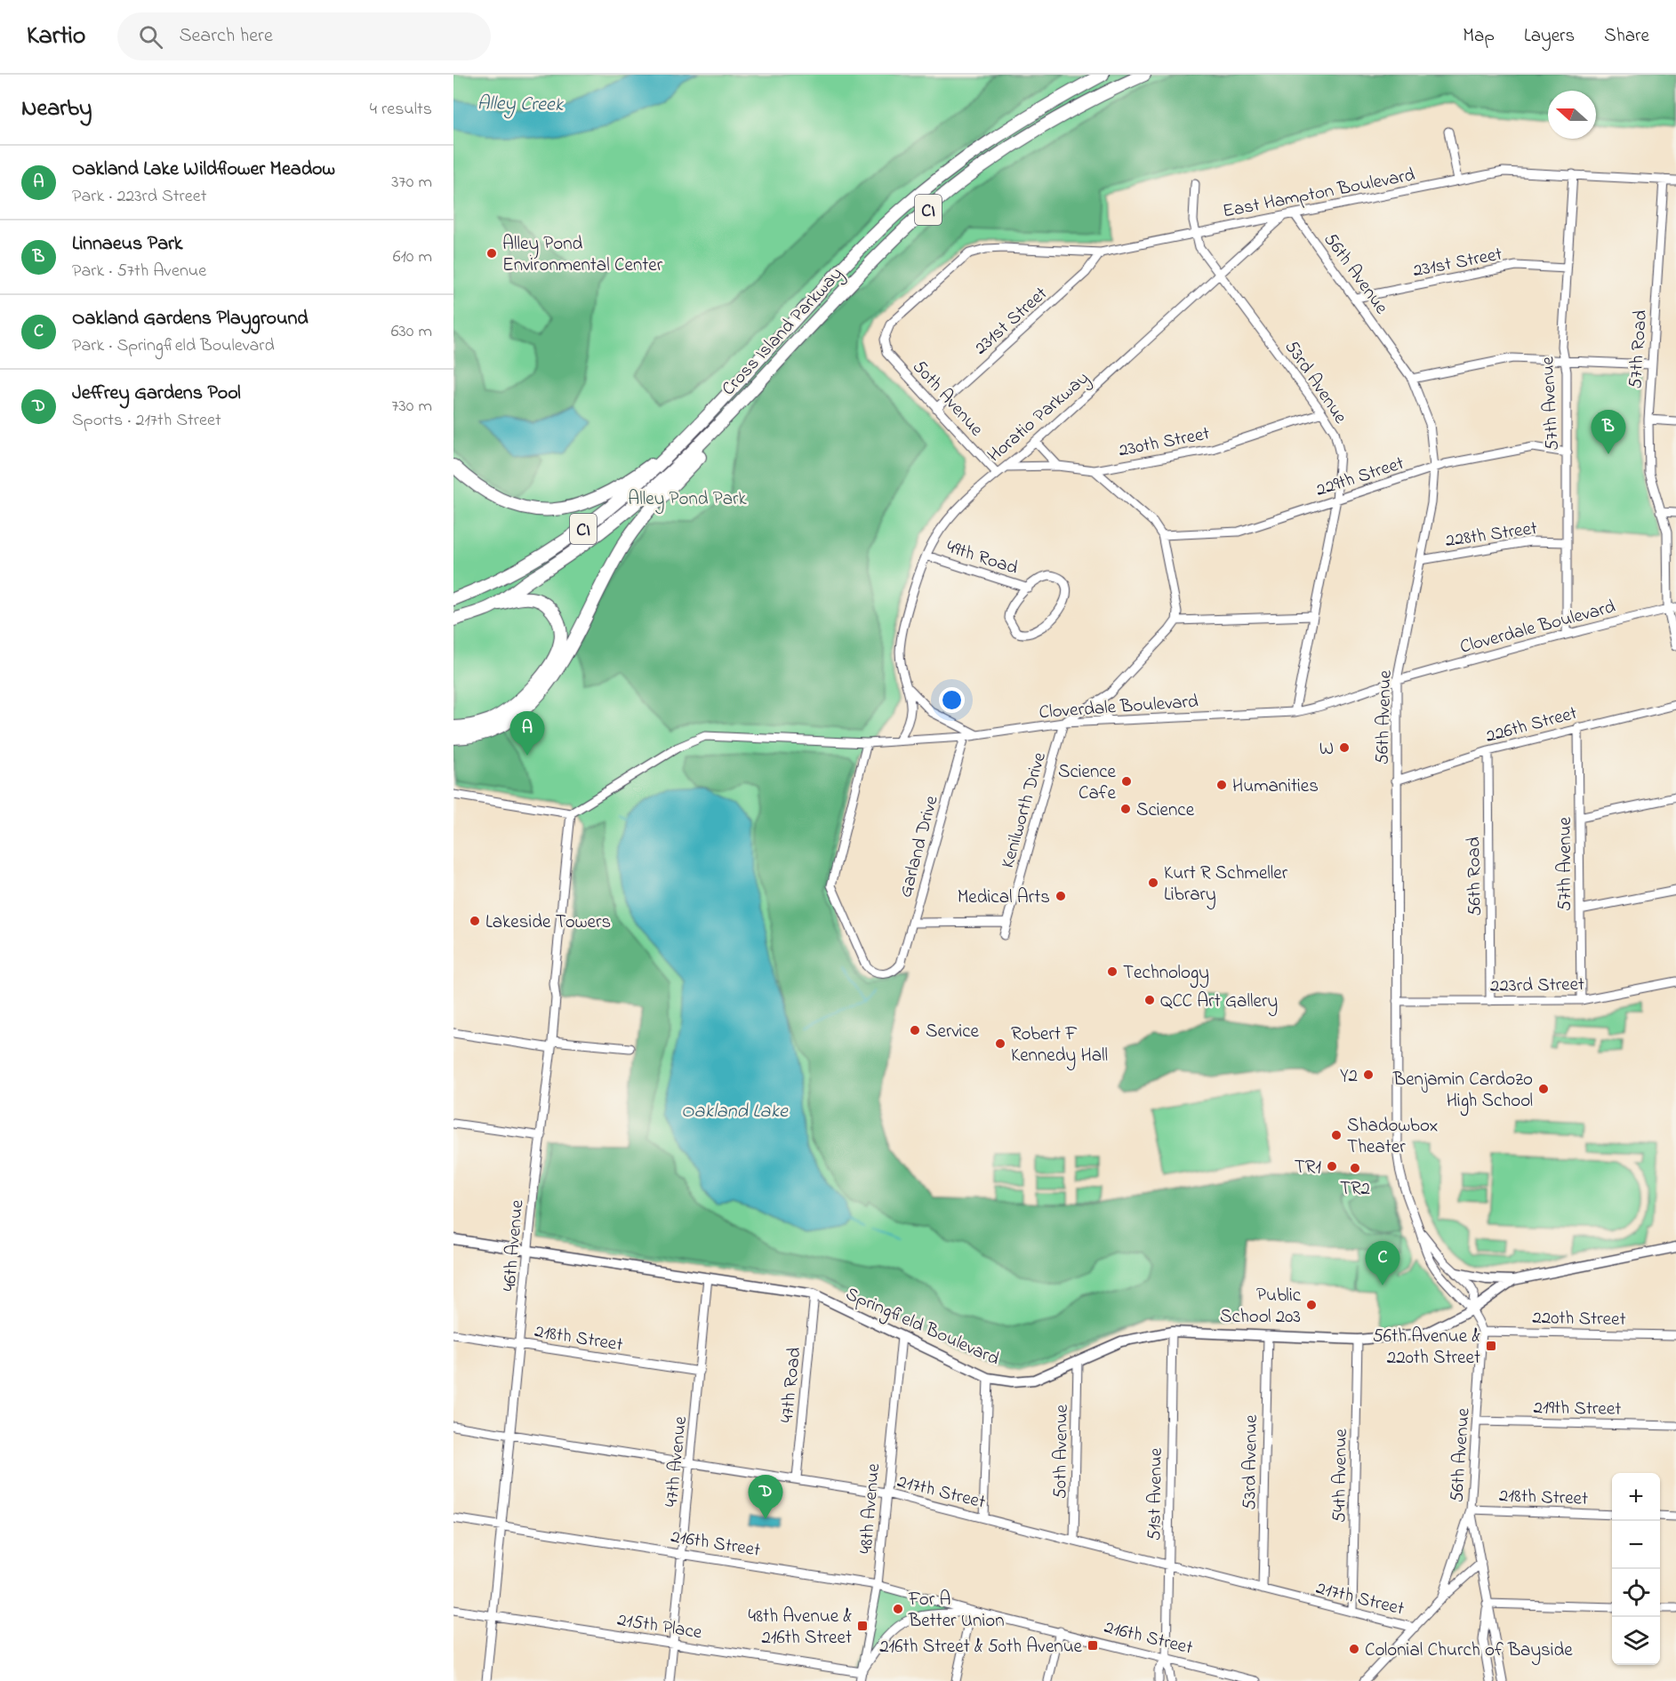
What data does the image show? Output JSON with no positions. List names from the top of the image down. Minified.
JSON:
{"streets":{"highway":["CI","Cross Island Parkway"],"main road":["Springfield Boulevard"],"street":["East Hampton Boulevard","231st Street","56th Avenue","57th Road","53rd Avenue","50th Avenue","57th Avenue","Horatio Parkway","230th Street","229th Street","228th Street","49th Road","Cloverdale Boulevard","226th Street","Kenilworth Drive","Garland Drive","56th Road","223rd Street","46th Avenue","220th Street","218th Street","47th Road","219th Street","47th Avenue","54th Avenue","217th Street","51st Avenue","48th Avenue","216th Street","215th Place"]},"crossings":[["East Hampton Boulevard","231st Street"],["East Hampton Boulevard","56th Avenue"],["East Hampton Boulevard","57th Road"],["East Hampton Boulevard","53rd Avenue"],["East Hampton Boulevard","50th Avenue"],["East Hampton Boulevard","57th Avenue"],["East Hampton Boulevard","Horatio Parkway"],["231st Street","56th Avenue"],["231st Street","50th Avenue"],["231st Street","57th Avenue"],["56th Avenue","229th Street"],["56th Avenue","228th Street"],["56th Avenue","Cloverdale Boulevard"],["56th Avenue","226th Street"],["56th Avenue","223rd Street"],["56th Avenue","220th Street"],["56th Avenue","Springfield Boulevard"],["56th Avenue","218th Street"],["56th Avenue","219th Street"],["57th Road","Cloverdale Boulevard"],["53rd Avenue","Horatio Parkway"],["53rd Avenue","230th Street"],["53rd Avenue","229th Street"],["53rd Avenue","Cloverdale Boulevard"],["53rd Avenue","Springfield Boulevard"],["53rd Avenue","217th Street"],["50th Avenue","Horatio Parkway"],["50th Avenue","Springfield Boulevard"],["50th Avenue","217th Street"],["57th Avenue","229th Street"],["57th Avenue","228th Street"],["57th Avenue","Cloverdale Boulevard"],["57th Avenue","226th Street"],["57th Avenue","223rd Street"],["Horatio Parkway","230th Street"],["Horatio Parkway","49th Road"],["Horatio Parkway","Cloverdale Boulevard"],["Cloverdale Boulevard","Kenilworth Drive"],["Cloverdale Boulevard","Garland Drive"],["Cloverdale Boulevard","46th Avenue"],["226th Street","56th Road"],["56th Road","223rd Street"],["46th Avenue","Springfield Boulevard"],["46th Avenue","218th Street"],["46th Avenue","217th Street"],["46th Avenue","216th Street"],["46th Avenue","215th Place"],["Springfield Boulevard","47th Road"],["Springfield Boulevard","47th Avenue"],["Springfield Boulevard","54th Avenue"],["Springfield Boulevard","51st Avenue"],["Springfield Boulevard","48th Avenue"],["218th Street","47th Avenue"],["47th Road","217th Street"],["47th Avenue","217th Street"],["47th Avenue","216th Street"],["47th Avenue","215th Place"],["54th Avenue","217th Street"],["217th Street","51st Avenue"],["217th Street","48th Avenue"],["51st Avenue","216th Street"],["48th Avenue","216th Street"],["48th Avenue","215th Place"],["216th Street","215th Place"]],"water":["Alley Creek","Oakland Lake"],"parks":["Alley Pond Park"],"places":{"other":["Alley Pond Environmental Center","W","Science Cafe","Humanities","Science","Kurt R Schmeller Library","Medical Arts","Lakeside Towers","Technology","QCC Art Gallery","Service","Robert F Kennedy Hall","Y2","Benjamin Cardozo High School","Shadowbox Theater","TR1","TR2","Public School 203","For A Better Union","Colonial Church of Bayside"],"transit":["56th Avenue & 220th Street","48th Avenue & 216th Street","216th Street & 50th Avenue"]},"north":"left","page":{"header":"Kartio","search":"Search here","nav":["Map","Layers","Share"],"heading":["Nearby","4 results"],"list":[{"mark":"A","name":"Oakland Lake Wildflower Meadow","note":"Park · 223rd Street","value":"370 m"},{"mark":"B","name":"Linnaeus Park","note":"Park · 57th Avenue","value":"610 m"},{"mark":"C","name":"Oakland Gardens Playground","note":"Park · Springfield Boulevard","value":"630 m"},{"mark":"D","name":"Jeffrey Gardens Pool","note":"Sports · 217th Street","value":"730 m"}],"pins":["B","A","C","D"],"map_buttons":["+","−"]}}
